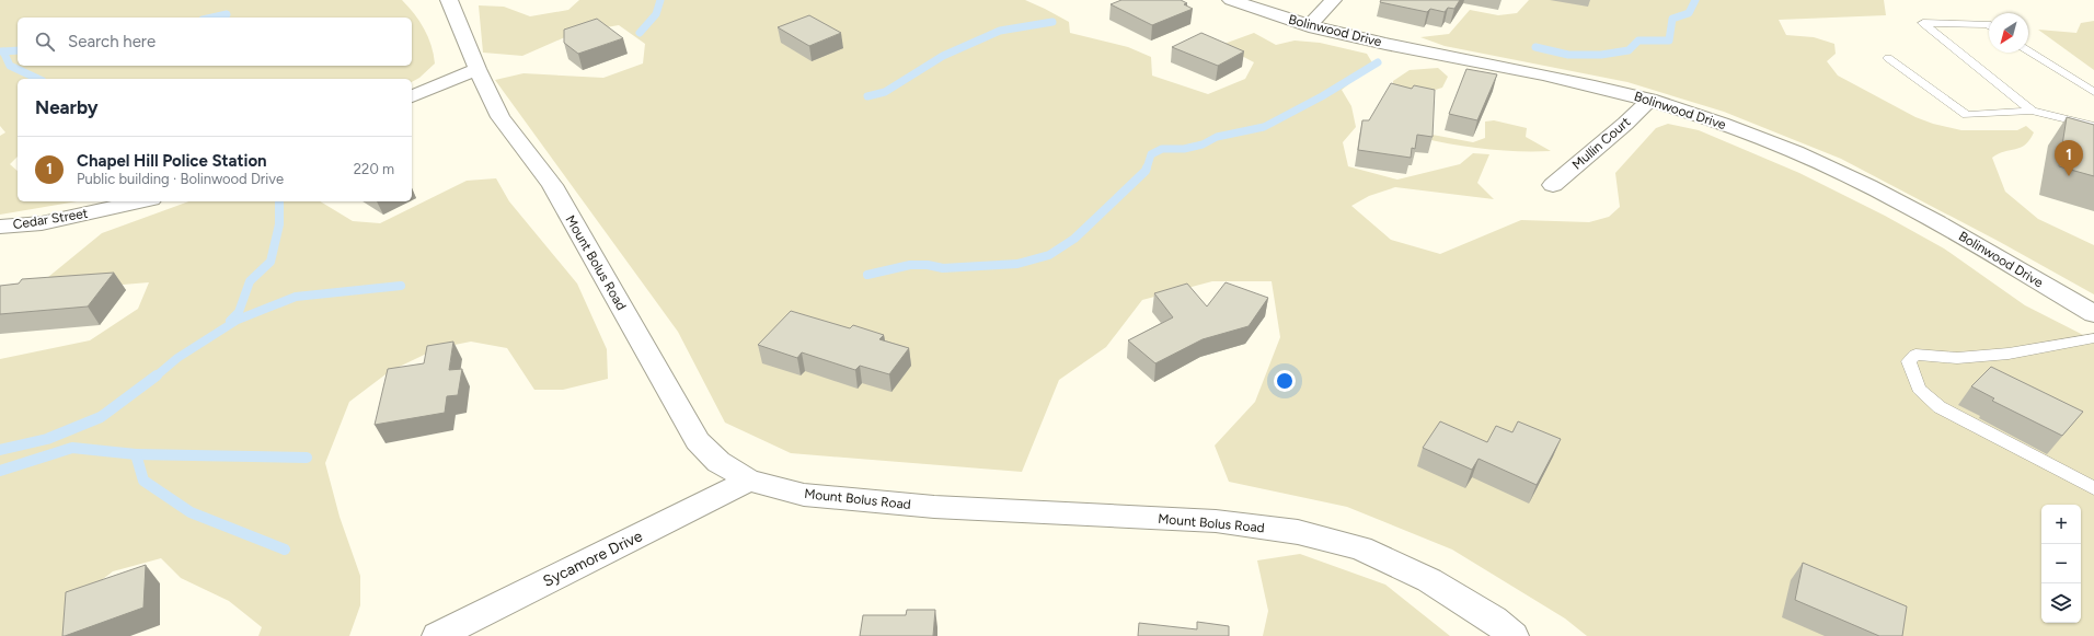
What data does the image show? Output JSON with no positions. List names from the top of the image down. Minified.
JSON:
{"streets":{"street":["Bolinwood Drive","Mullin Court","Cedar Street","Mount Bolus Road","Sycamore Drive"]},"crossings":[["Bolinwood Drive","Mullin Court"],["Mount Bolus Road","Sycamore Drive"]],"north":"bottom left","page":{"search":"Search here","heading":"Nearby","list":[{"mark":"1","name":"Chapel Hill Police Station","note":"Public building · Bolinwood Drive","value":"220 m"}],"pins":"1","map_buttons":["+","−"]}}
